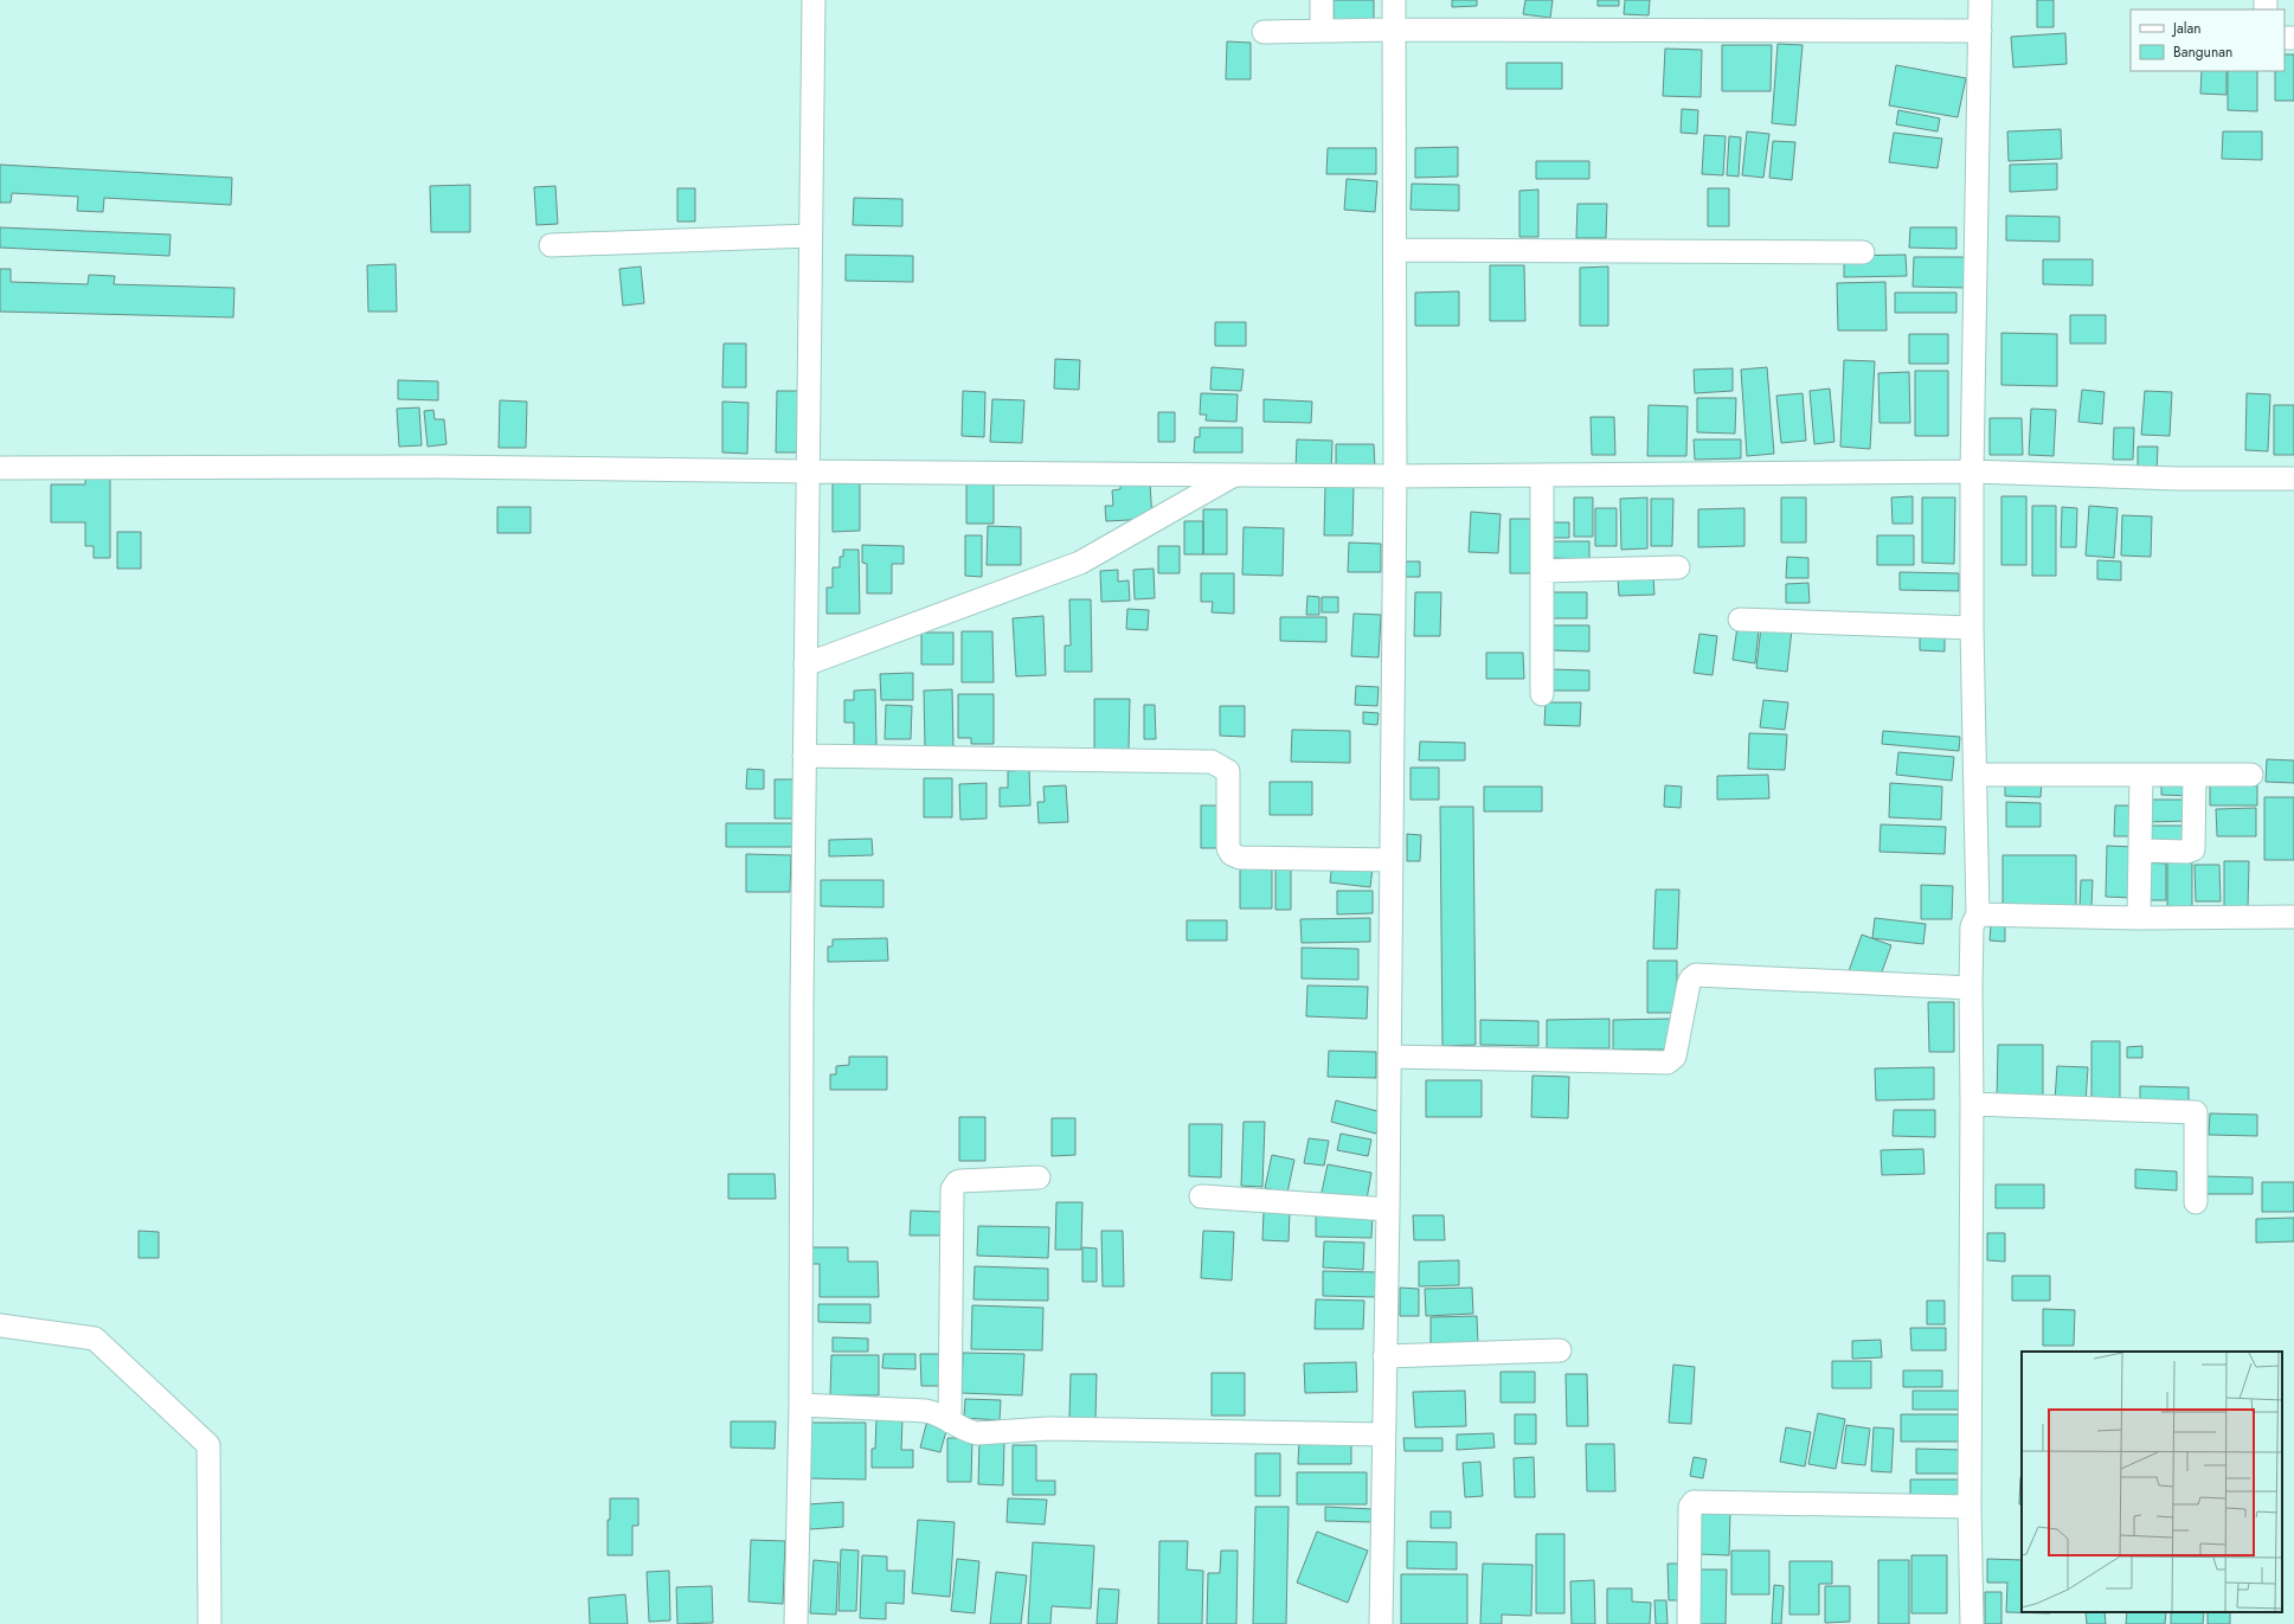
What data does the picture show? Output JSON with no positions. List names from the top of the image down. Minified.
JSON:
{"legend":["Jalan","Bangunan"]}
